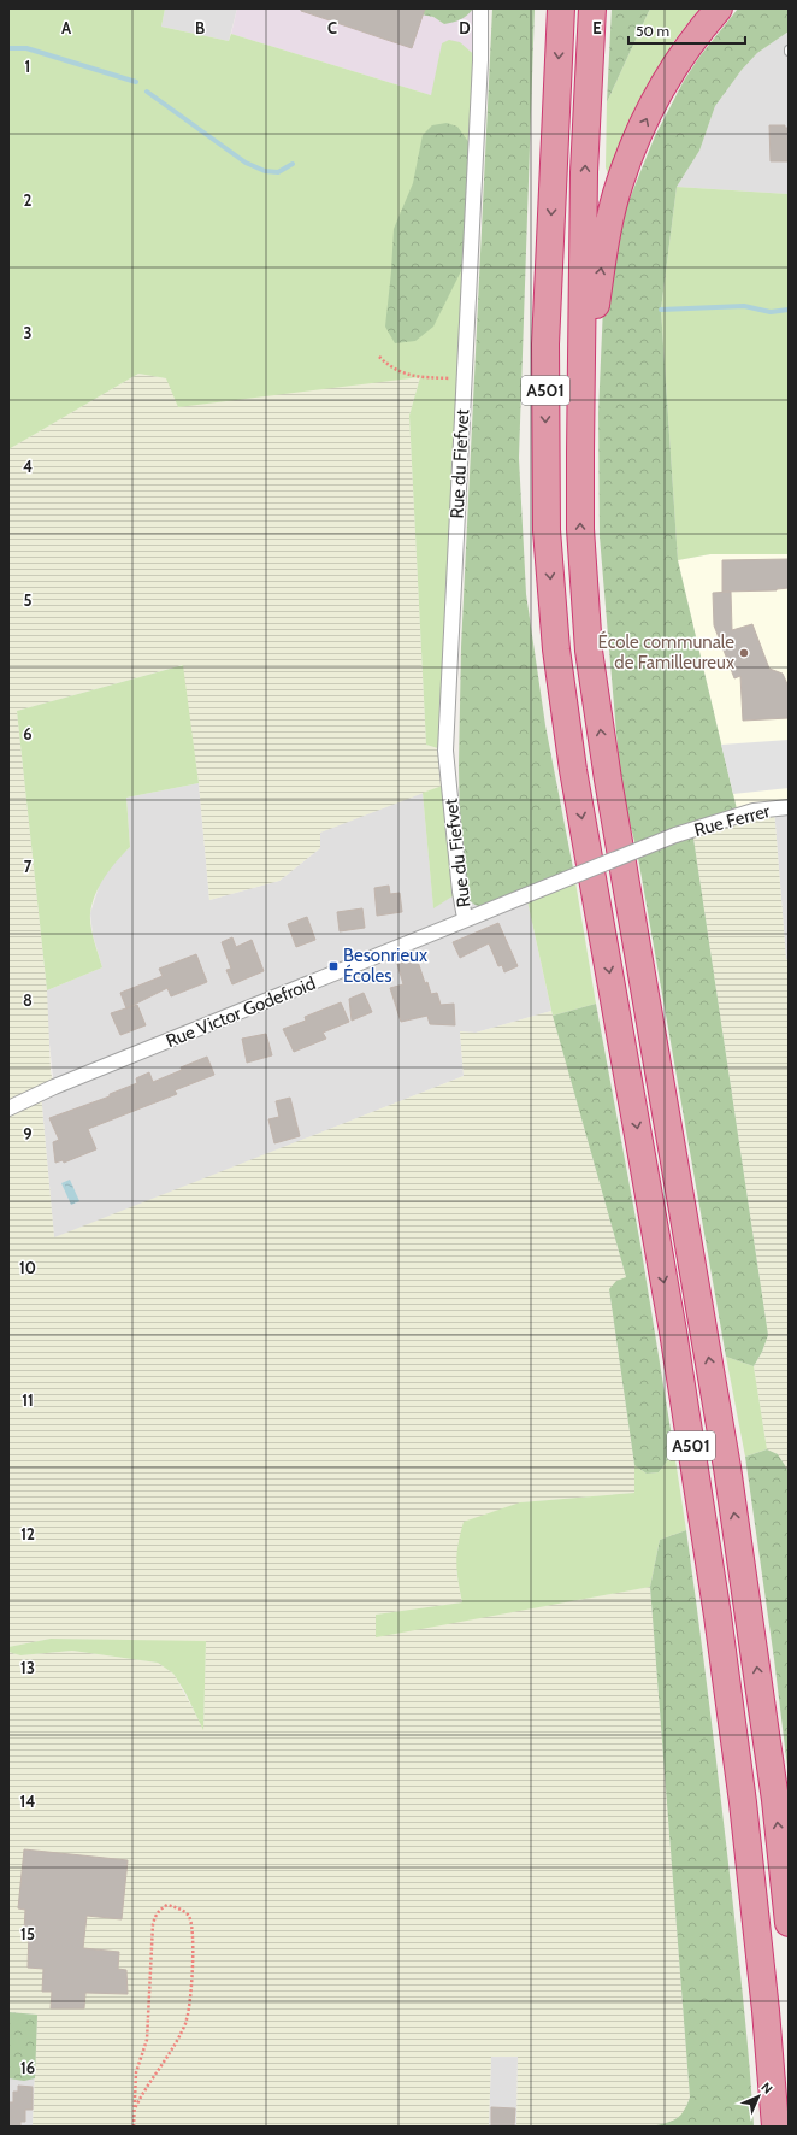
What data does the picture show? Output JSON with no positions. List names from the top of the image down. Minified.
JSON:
{"streets":{"highway":["A501"],"street":["Rue du Fiefvet","Rue Ferrer","Rue Victor Godefroid"]},"crossings":[["Rue du Fiefvet","Rue Victor Godefroid"],["Rue Ferrer","Rue Victor Godefroid"]],"places":{"other":["École communale de Familleureux"],"transit":["Besonrieux Écoles"]},"scale_bar":"50 m","north":"top right","grid":{"columns":["A","B","C","D","E"],"rows":["1","2","3","4","5","6","7","8","9","10","11","12","13","14","15","16"]}}
